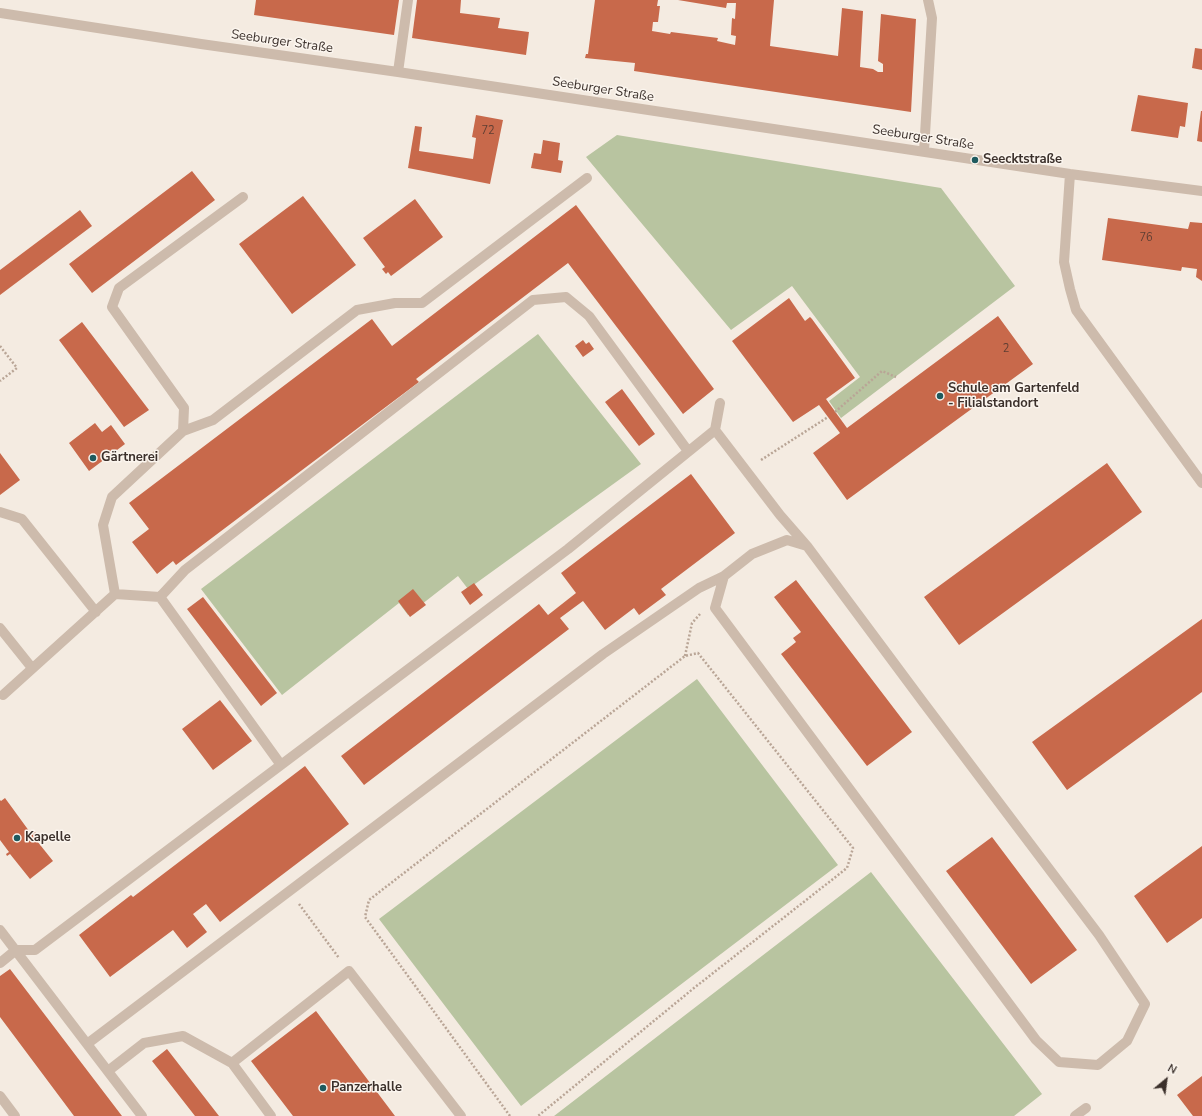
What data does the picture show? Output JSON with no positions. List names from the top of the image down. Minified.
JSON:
{"streets":{"street":["Seeburger Straße"]},"places":["Seecktstraße","Schule am Gartenfeld - Filialstandort","Gärtnerei","Kapelle","Panzerhalle"],"house_numbers":["72","76","2"],"north":"top right"}
